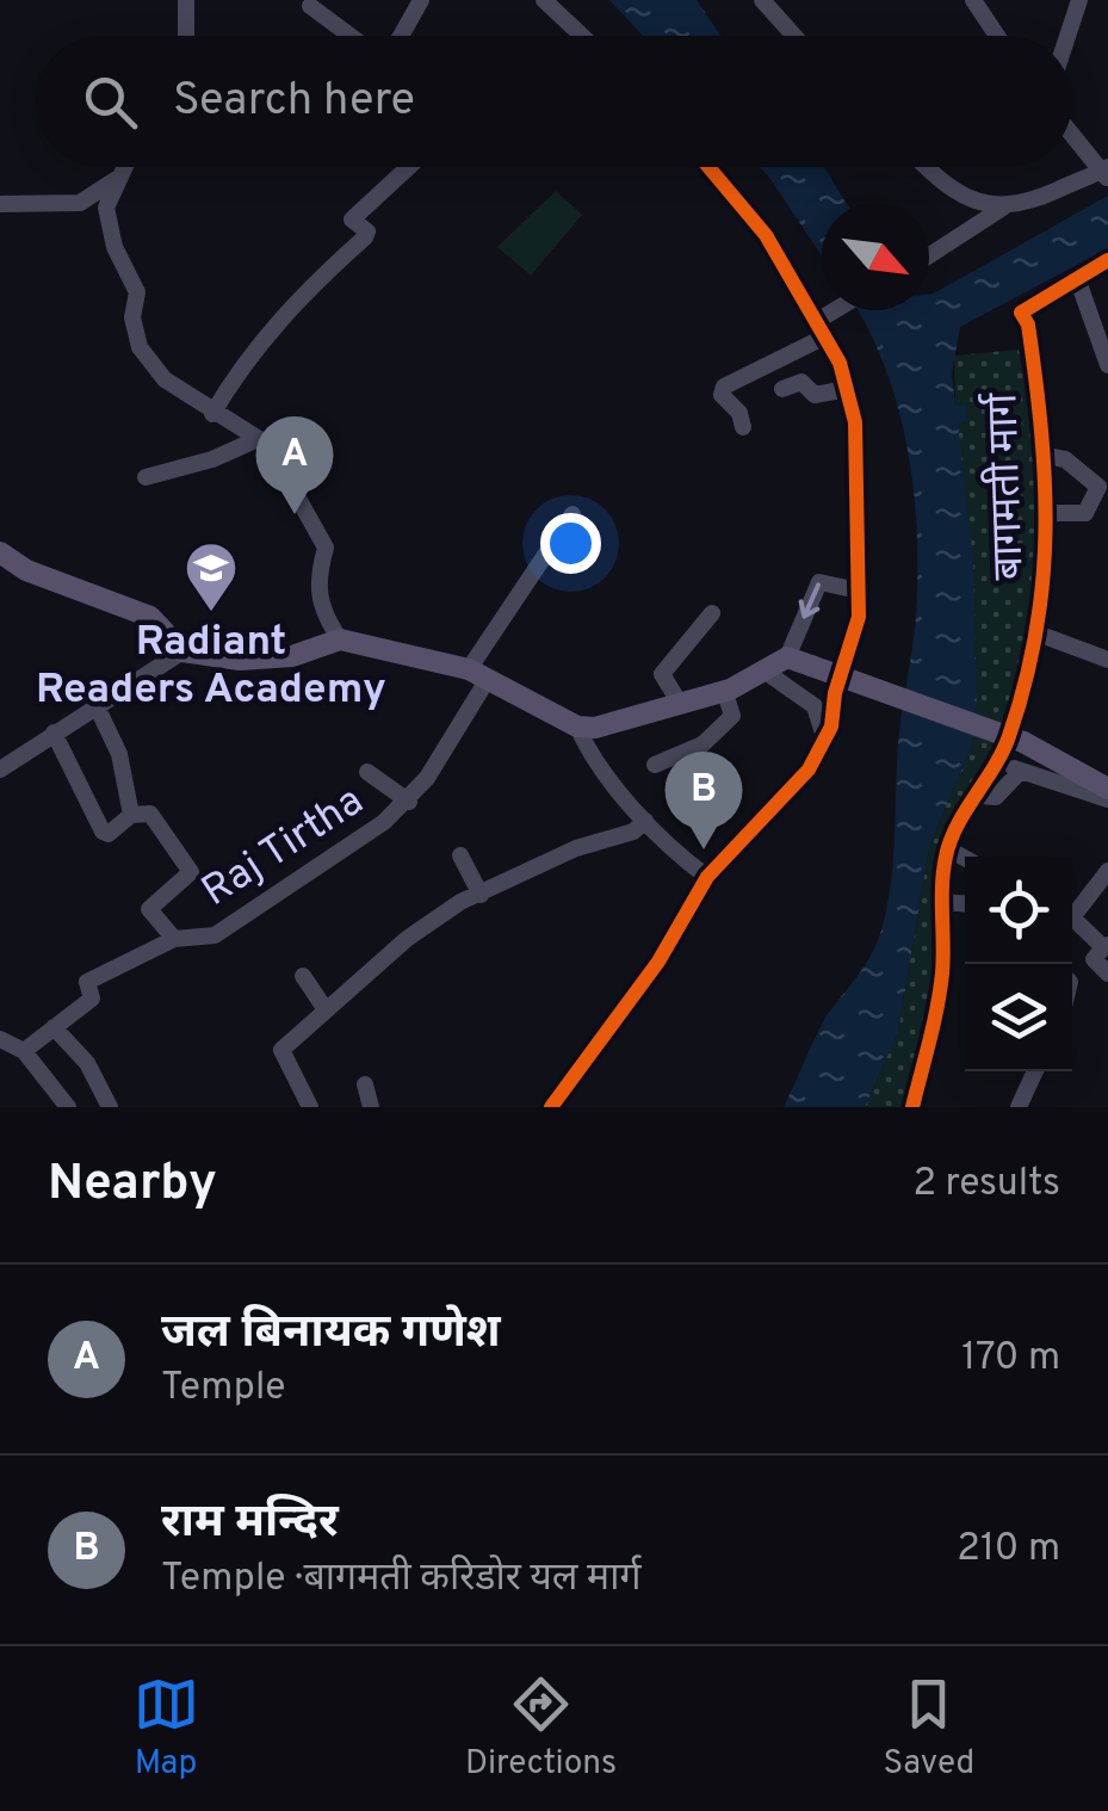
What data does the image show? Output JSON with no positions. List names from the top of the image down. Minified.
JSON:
{"streets":{"street":["बागमती मार्ग","Raj Tirtha"]},"places":{"school or university":["Radiant Readers Academy"]},"north":"bottom right","page":{"search":"Search here","pins":["A","B"],"heading":["Nearby","2 results"],"list":[{"mark":"A","name":"जल बिनायक गणेश","note":"Temple","value":"170 m"},{"mark":"B","name":"राम मन्दिर","note":"Temple · बागमती करिडोर यल मार्ग","value":"210 m"}],"nav":["Map","Directions","Saved"]}}
